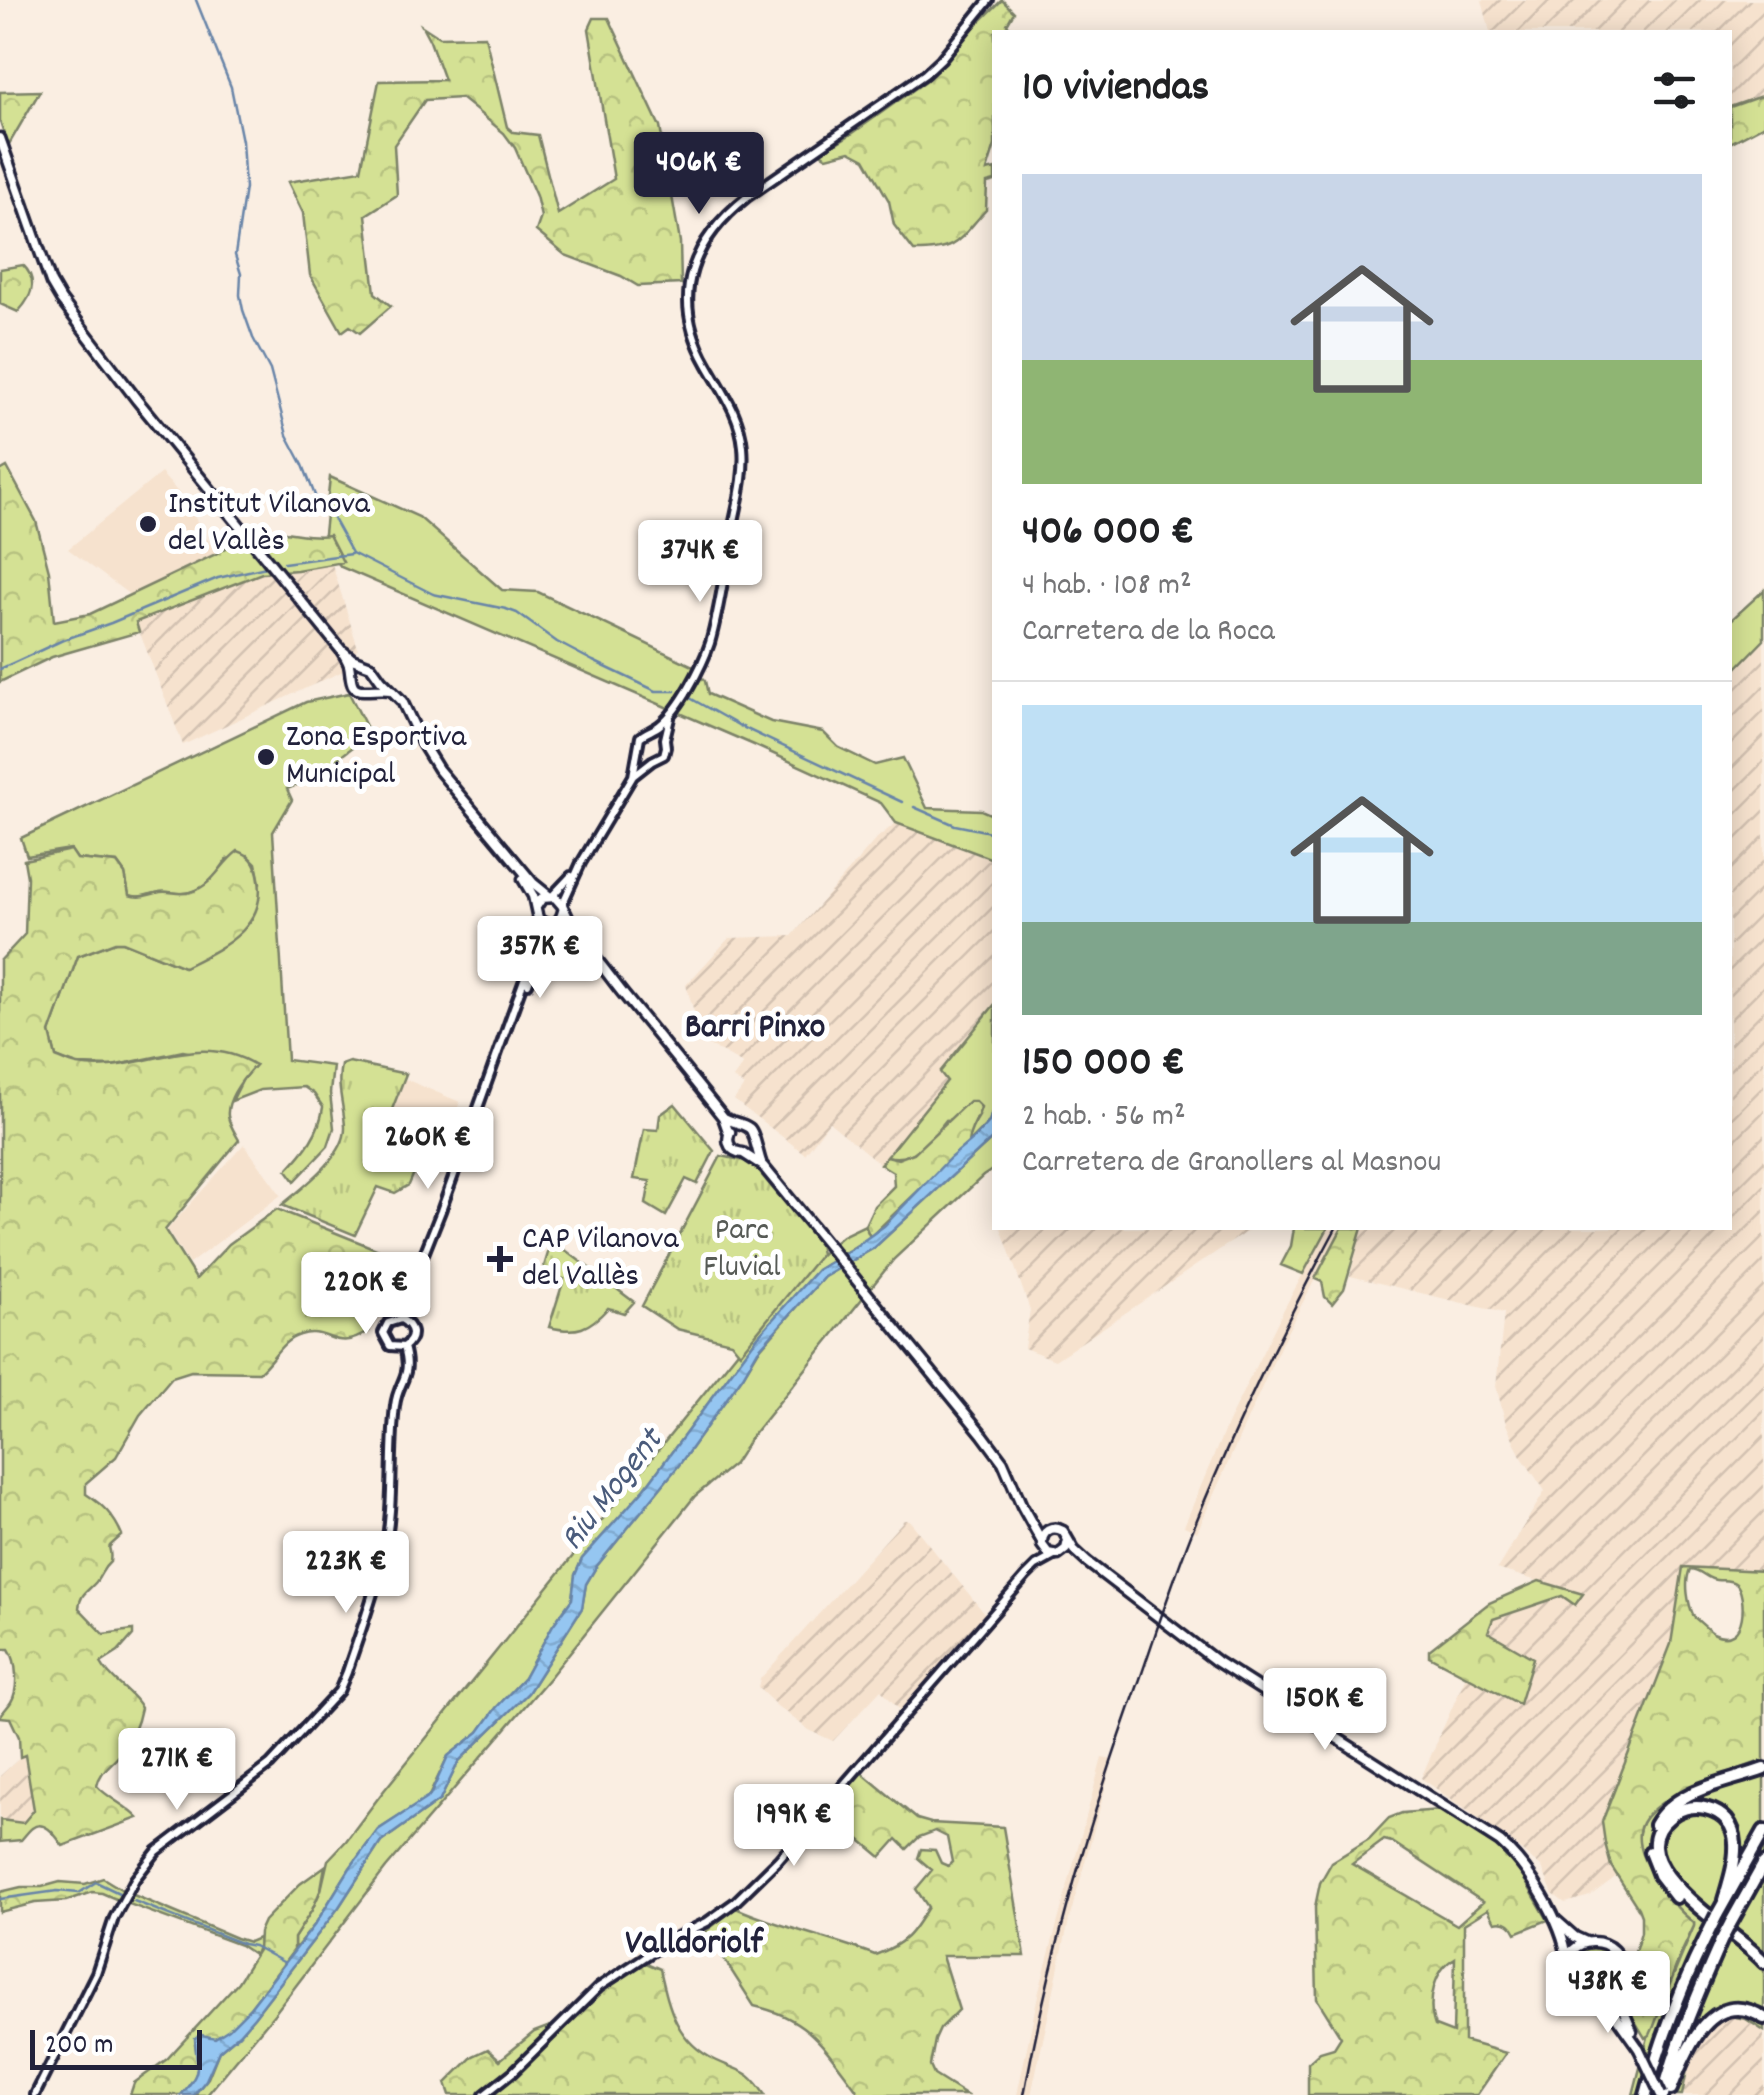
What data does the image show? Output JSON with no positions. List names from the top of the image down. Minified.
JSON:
{"districts":["Barri Pinxo","Valldoriolf"],"water":["Riu Mogent"],"parks":["Parc Fluvial"],"places":{"other":["Institut Vilanova del Vallès","Zona Esportiva Municipal"],"health":["CAP Vilanova del Vallès"]},"scale_bar":"200 m","page":{"heading":"10 viviendas","price":["406K €","374K €","357K €","260K €","220K €","223K €","150K €","271K €","199K €","438K €"],"list":[{"name":"406 000 €","note":"4 hab. · 108 m² · Carretera de la Roca"},{"name":"150 000 €","note":"2 hab. · 56 m² · Carretera de Granollers al Masnou"}],"scale":"200 m"}}
